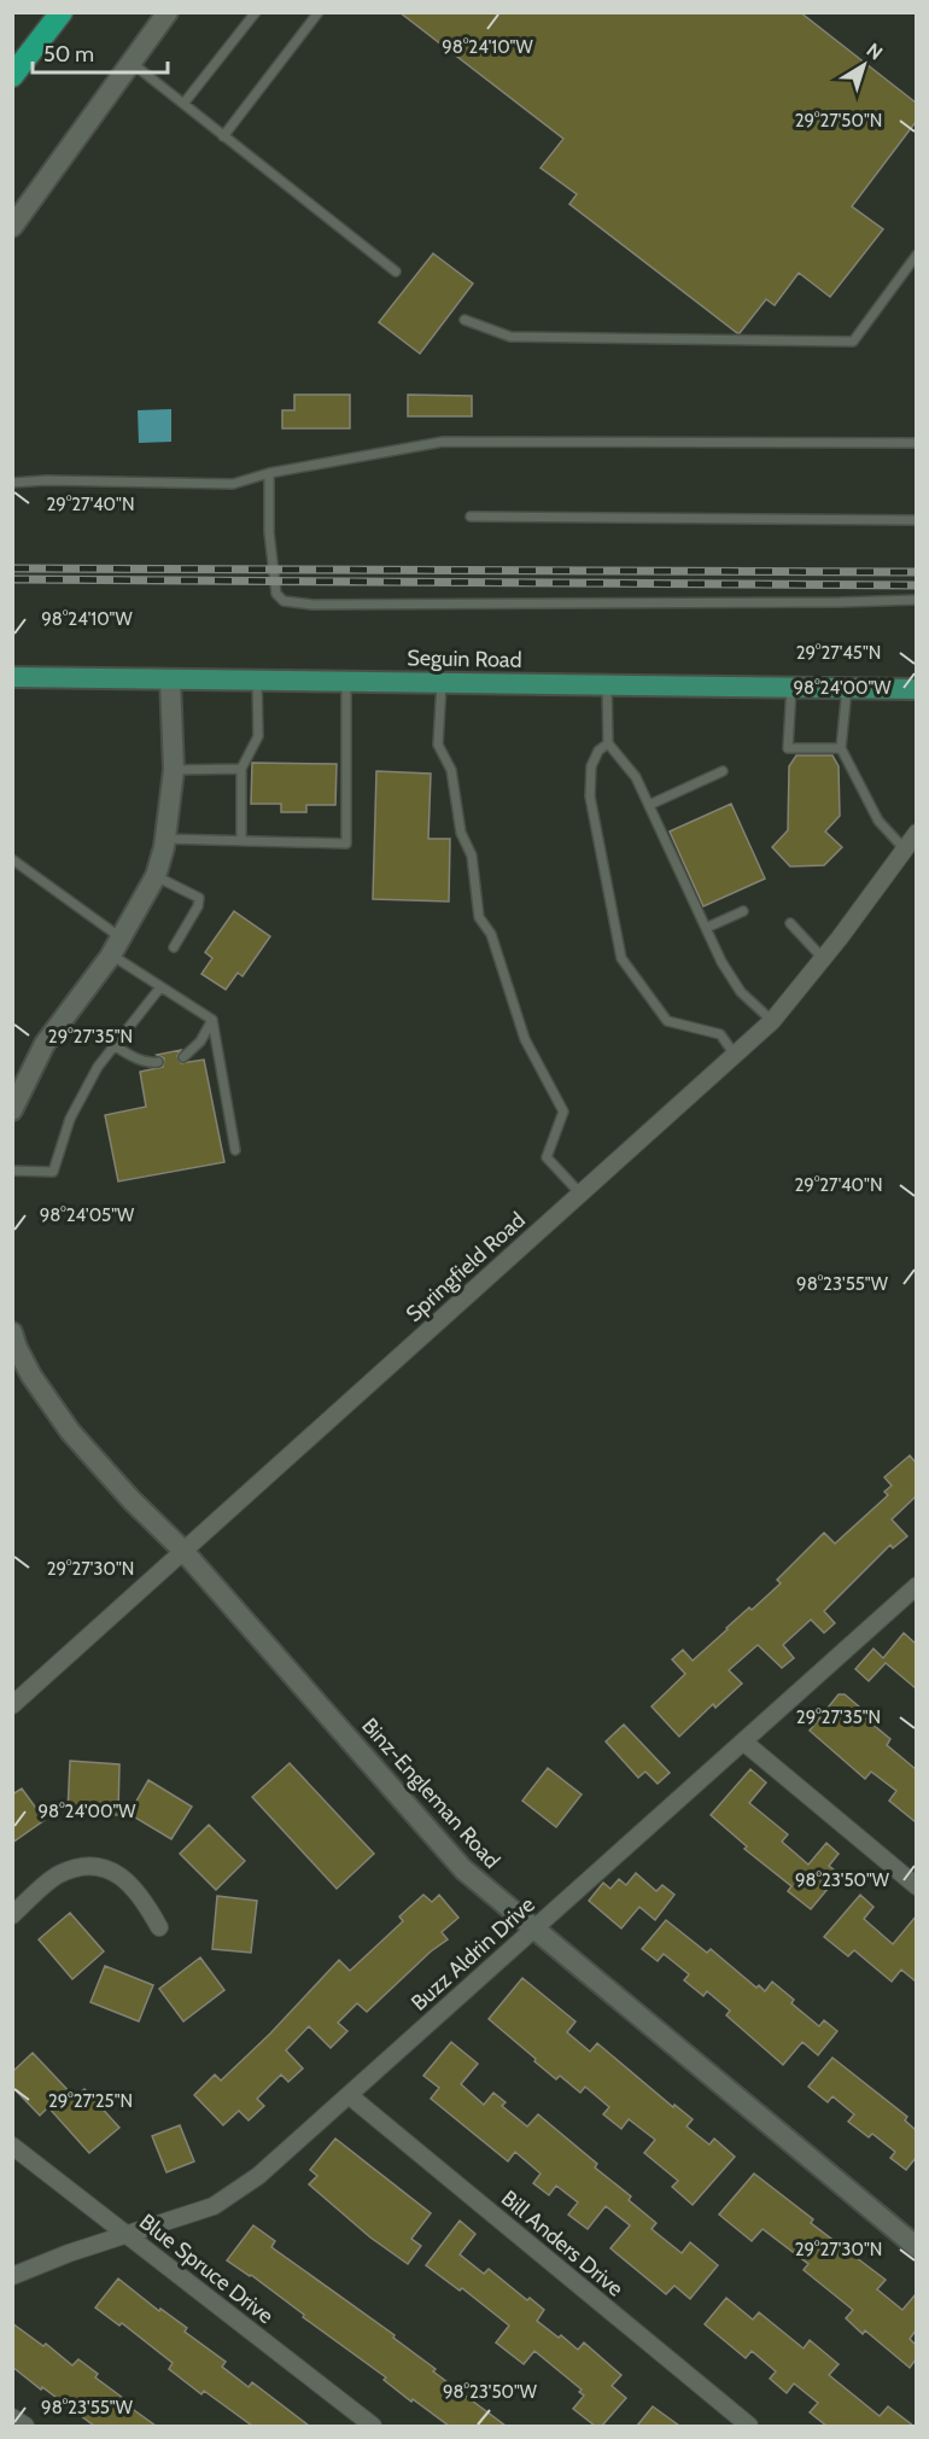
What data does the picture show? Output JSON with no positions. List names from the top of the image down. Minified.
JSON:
{"streets":{"main road":["Seguin Road"],"street":["Springfield Road","Binz-Engleman Road","Buzz Aldrin Drive","Bill Anders Drive","Blue Spruce Drive"]},"crossings":[["Springfield Road","Binz-Engleman Road"],["Binz-Engleman Road","Buzz Aldrin Drive"],["Buzz Aldrin Drive","Bill Anders Drive"],["Buzz Aldrin Drive","Blue Spruce Drive"]],"scale_bar":"50 m","north":"top right","coordinates":["98°24'10\"W","29°27'50\"N","29°27'40\"N","29°27'45\"N","98°24'00\"W","29°27'35\"N","98°24'05\"W","98°23'55\"W","29°27'30\"N","98°23'50\"W","29°27'25\"N"]}
